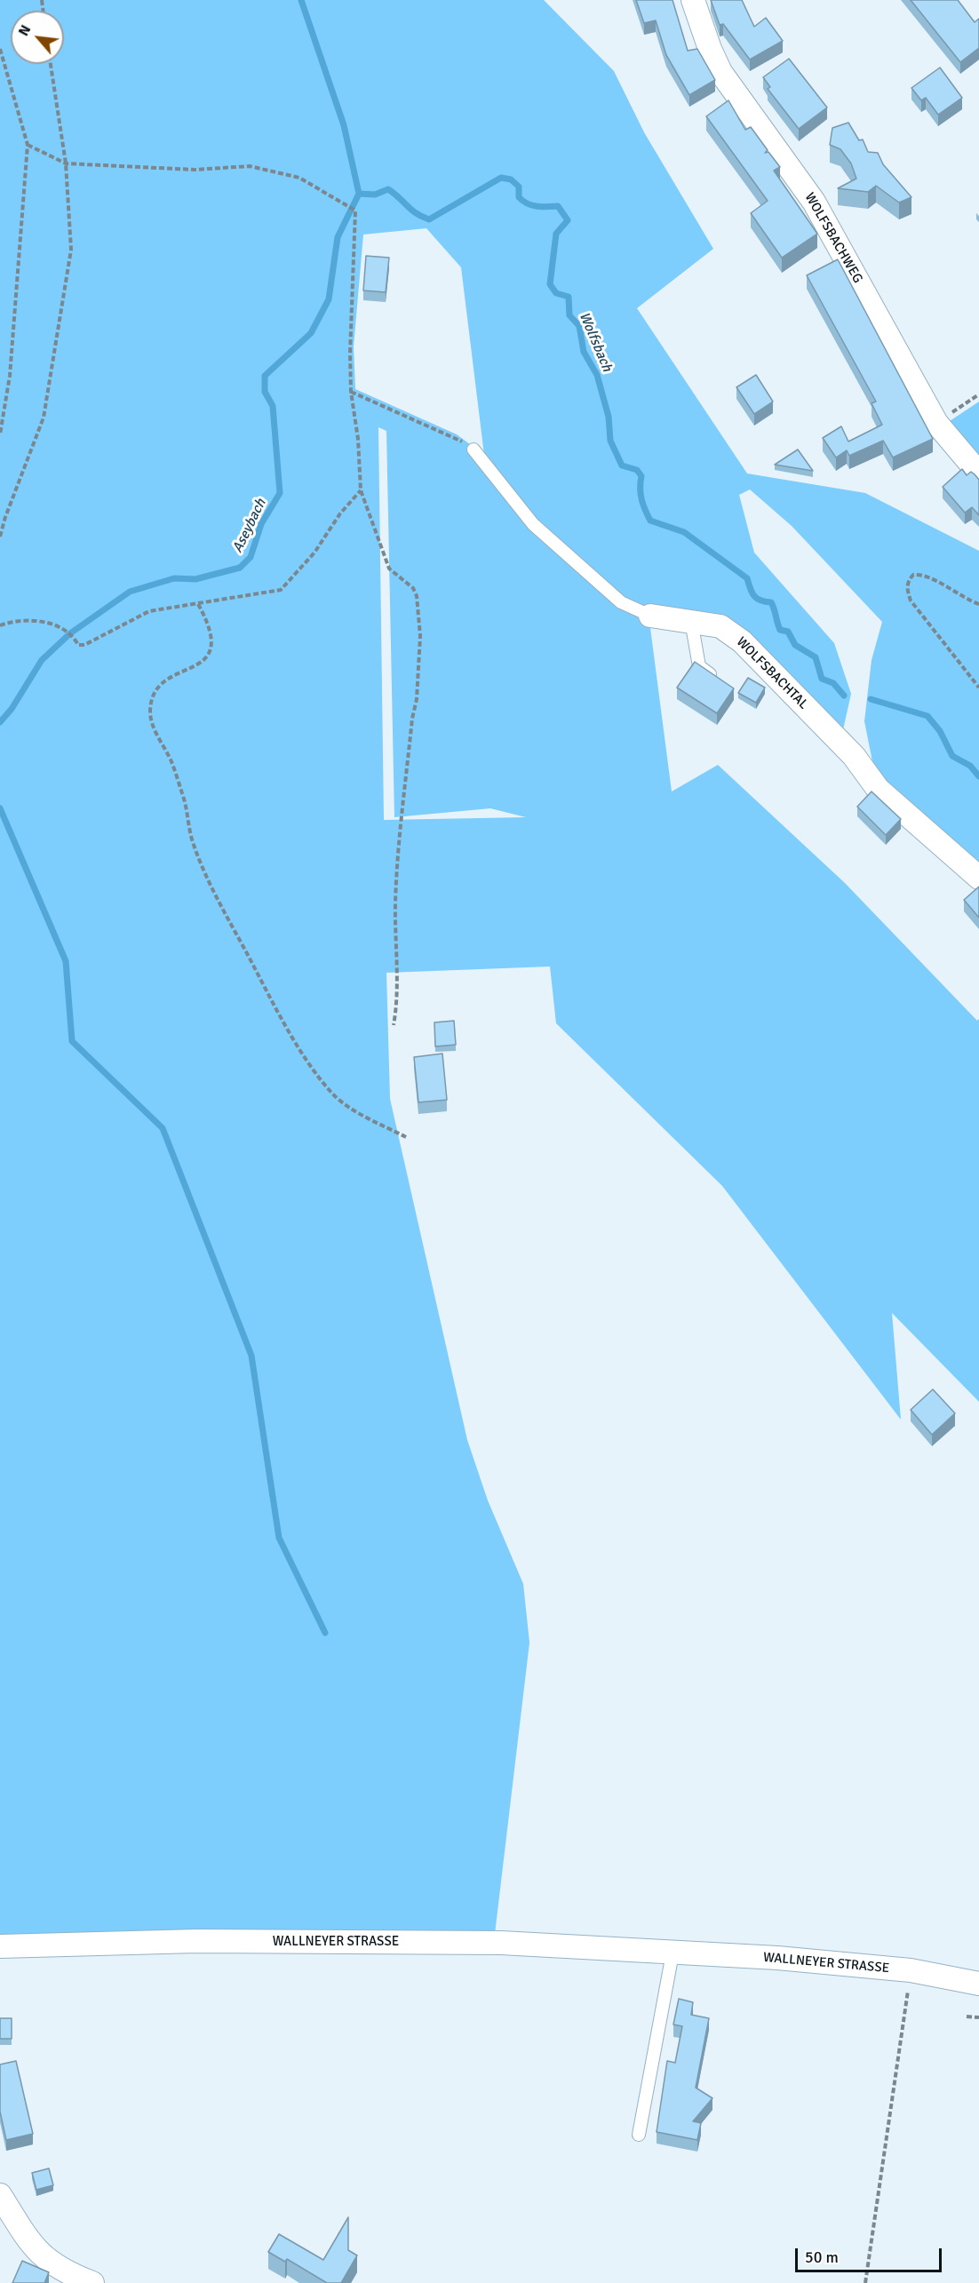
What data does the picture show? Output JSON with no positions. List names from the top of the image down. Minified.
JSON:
{"streets":{"street":["WOLFSBACHWEG","WOLFSBACHTAL","WALLNEYER STRASSE"]},"water":["Wolfsbach","Aseybach"],"scale_bar":"50 m","north":"top left"}
